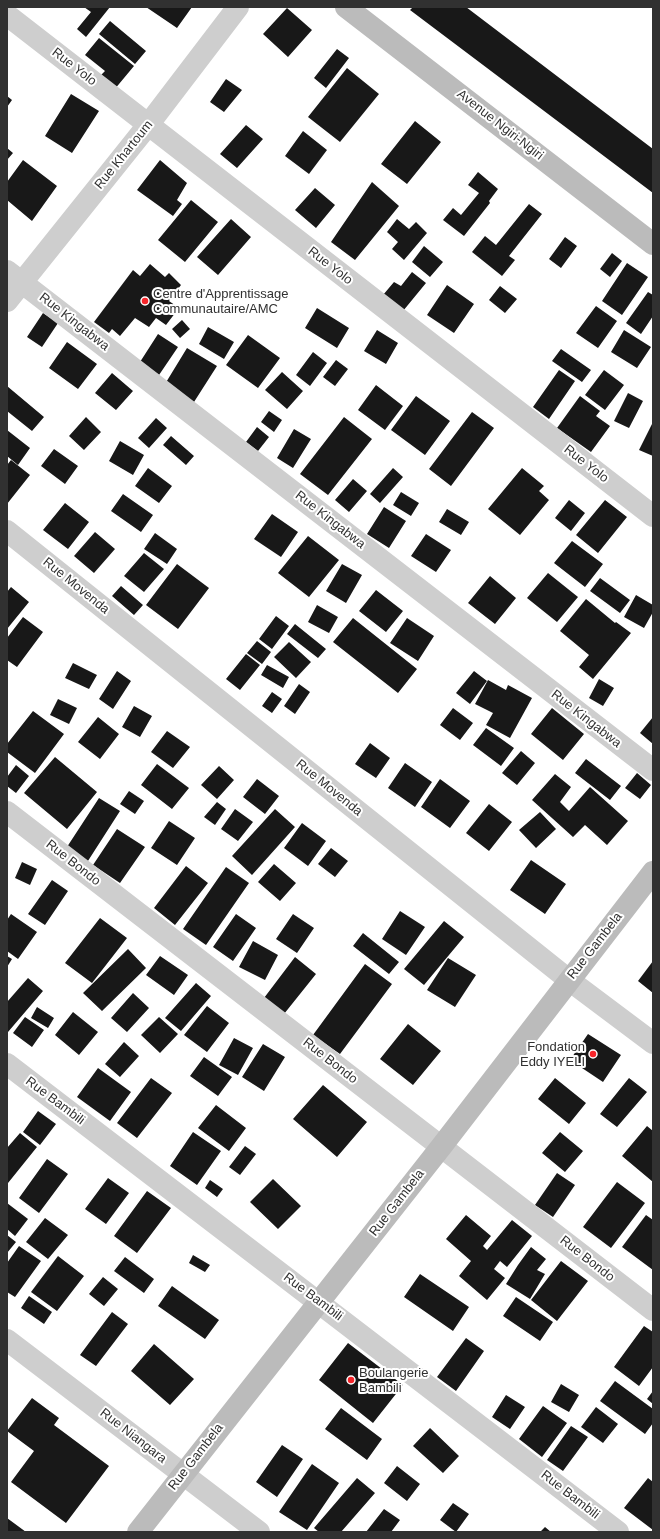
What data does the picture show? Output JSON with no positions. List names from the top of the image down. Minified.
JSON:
{"streets":{"street":["Rue Yolo","Avenue Ngiri-Ngiri","Rue Khartoum","Rue Kingabwa","Rue Movenda","Rue Bondo","Rue Gambela","Rue Bambili","Rue Niangara"]},"crossings":[["Rue Yolo","Rue Khartoum"],["Rue Khartoum","Rue Kingabwa"],["Rue Movenda","Rue Gambela"],["Rue Bondo","Rue Gambela"],["Rue Gambela","Rue Bambili"],["Rue Gambela","Rue Niangara"]],"places":["Centre d'Apprentissage Communautaire/AMC","Fondation Eddy IYELI","Boulangerie Bambili"]}
